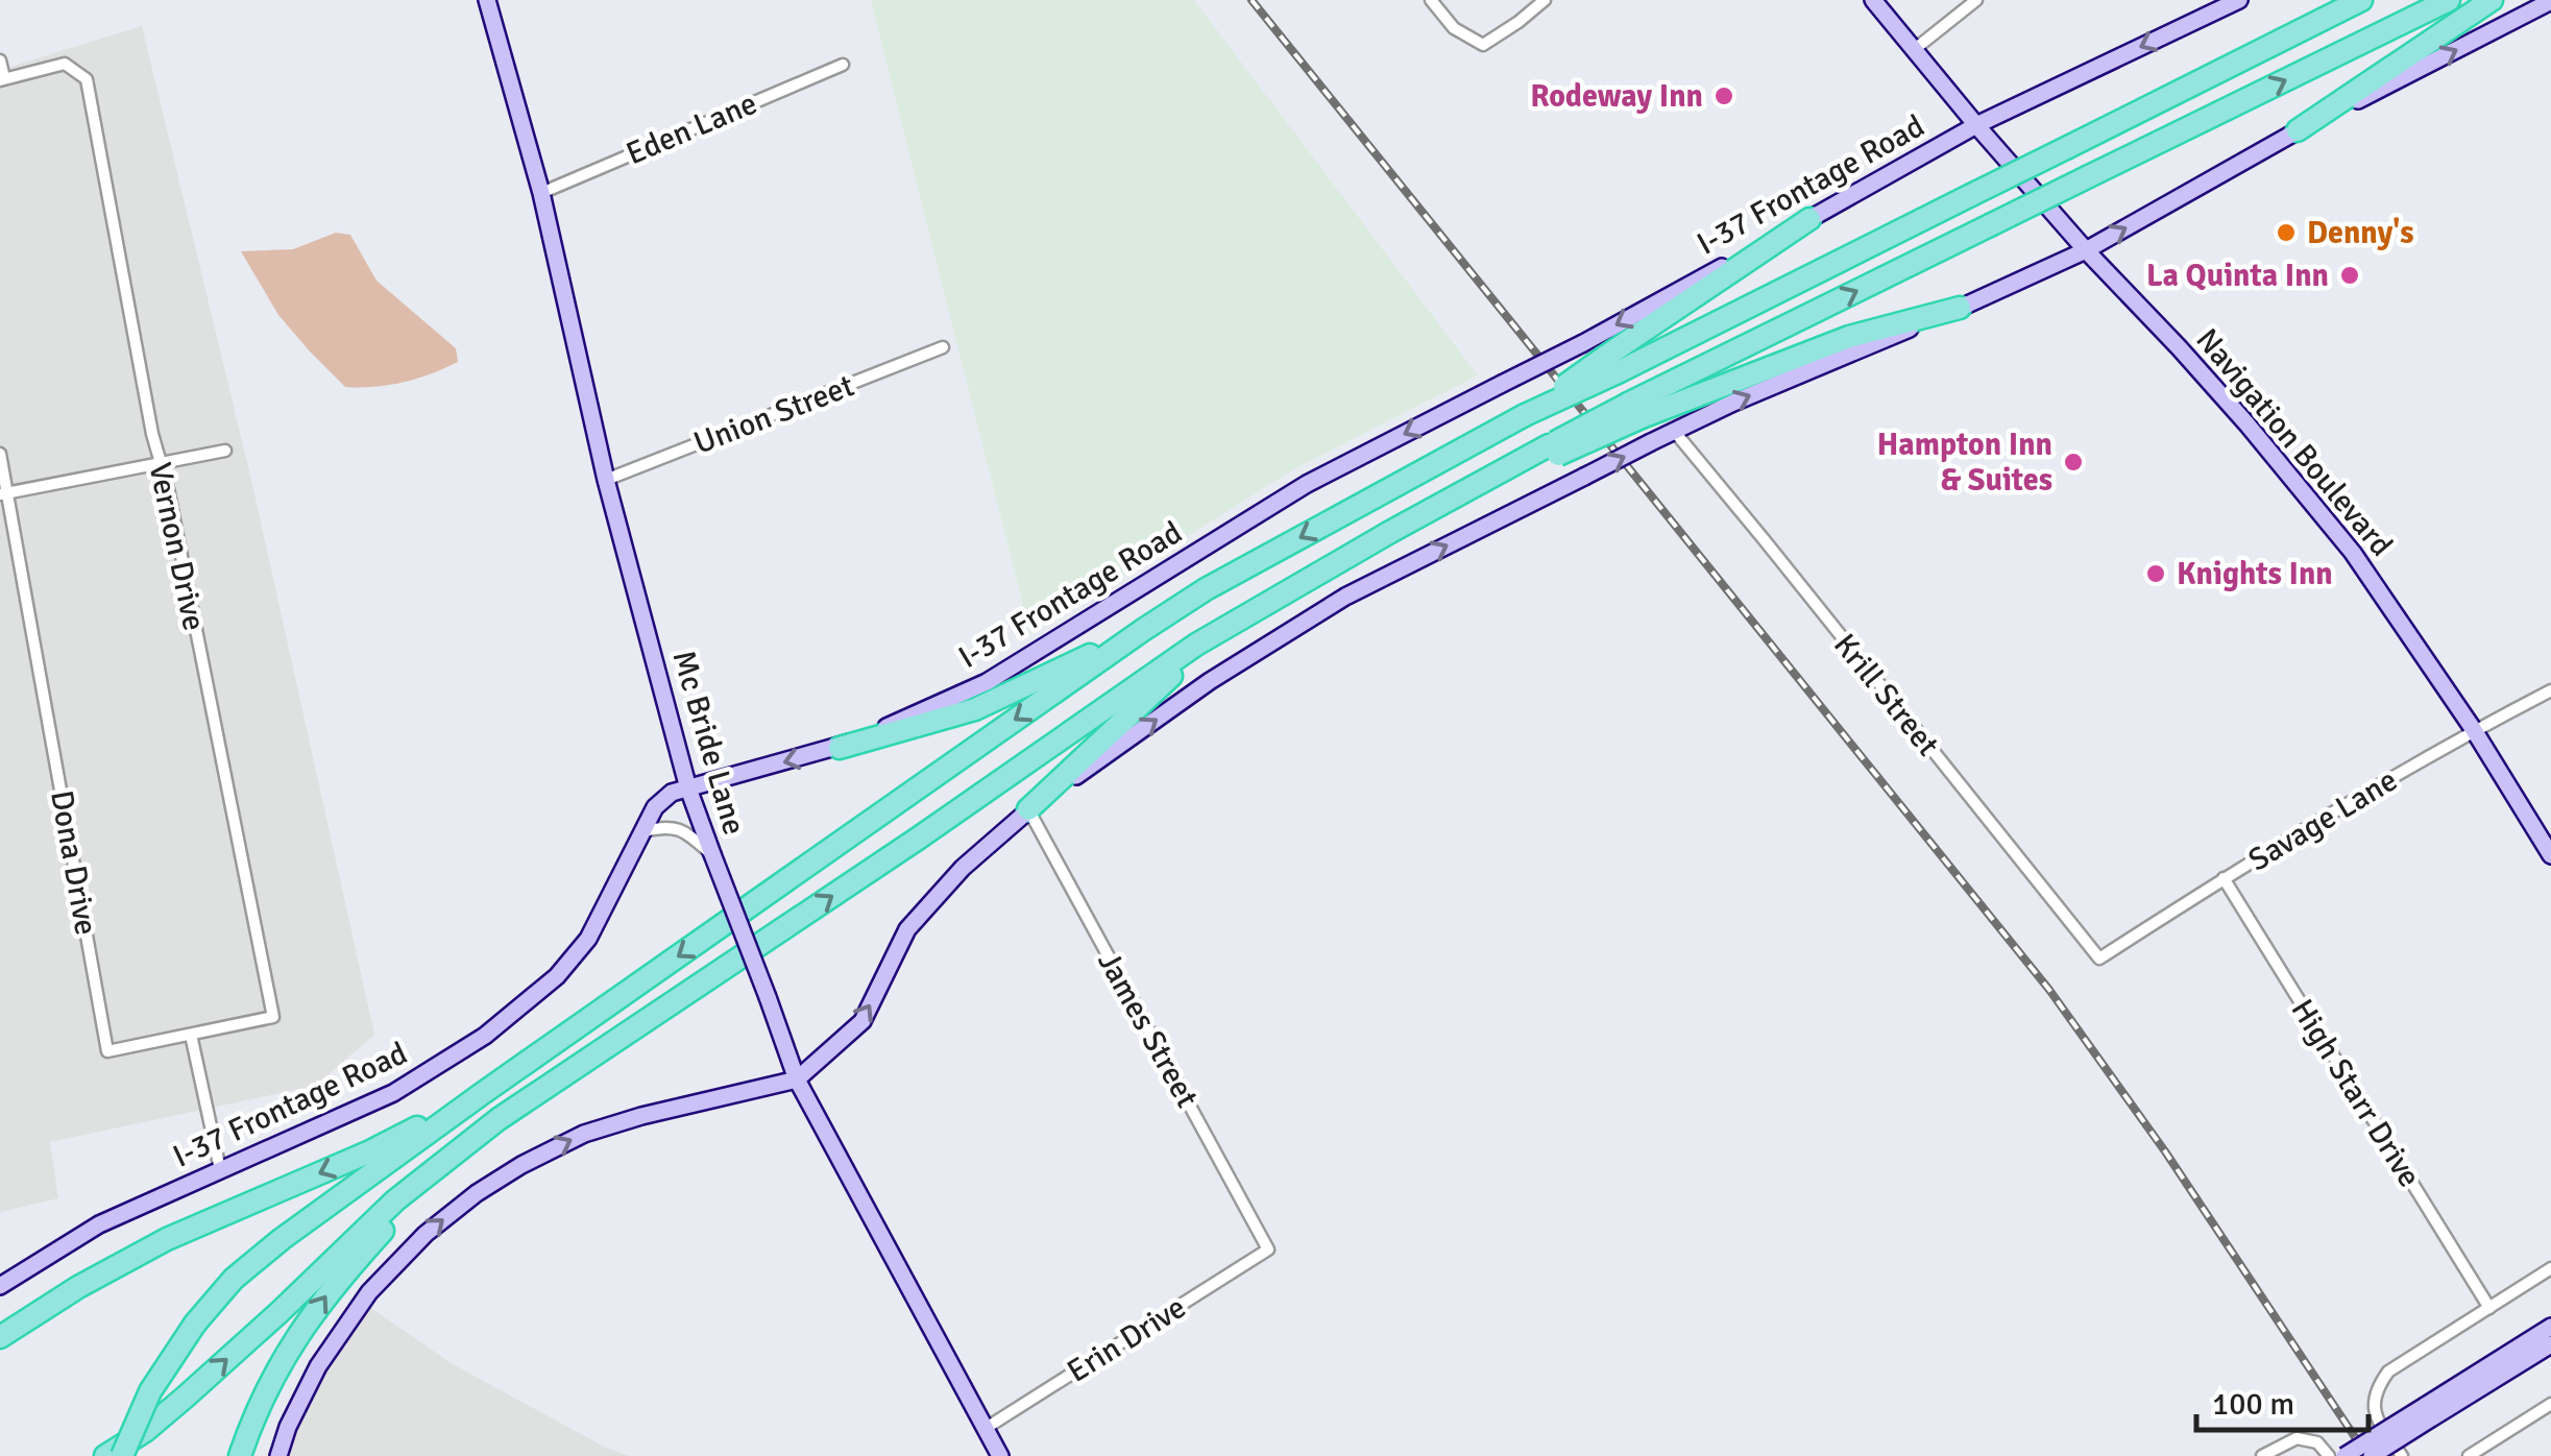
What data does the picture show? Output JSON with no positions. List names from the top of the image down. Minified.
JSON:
{"streets":{"main road":["I-37 Frontage Road","Navigation Boulevard","Mc Bride Lane"],"street":["Eden Lane","Union Street","Vernon Drive","Krill Street","Savage Lane","Dona Drive","James Street","High Starr Drive","Erin Drive"]},"crossings":[["Eden Lane","Mc Bride Lane"],["I-37 Frontage Road","Navigation Boulevard"],["I-37 Frontage Road","Mc Bride Lane"],["Union Street","Mc Bride Lane"],["Navigation Boulevard","Savage Lane"],["Vernon Drive","Dona Drive"],["Krill Street","Savage Lane"],["Mc Bride Lane","Erin Drive"],["Savage Lane","High Starr Drive"],["James Street","Erin Drive"]],"places":["Rodeway Inn","Denny's","La Quinta Inn","Hampton Inn & Suites","Knights Inn"],"scale_bar":"100 m"}
